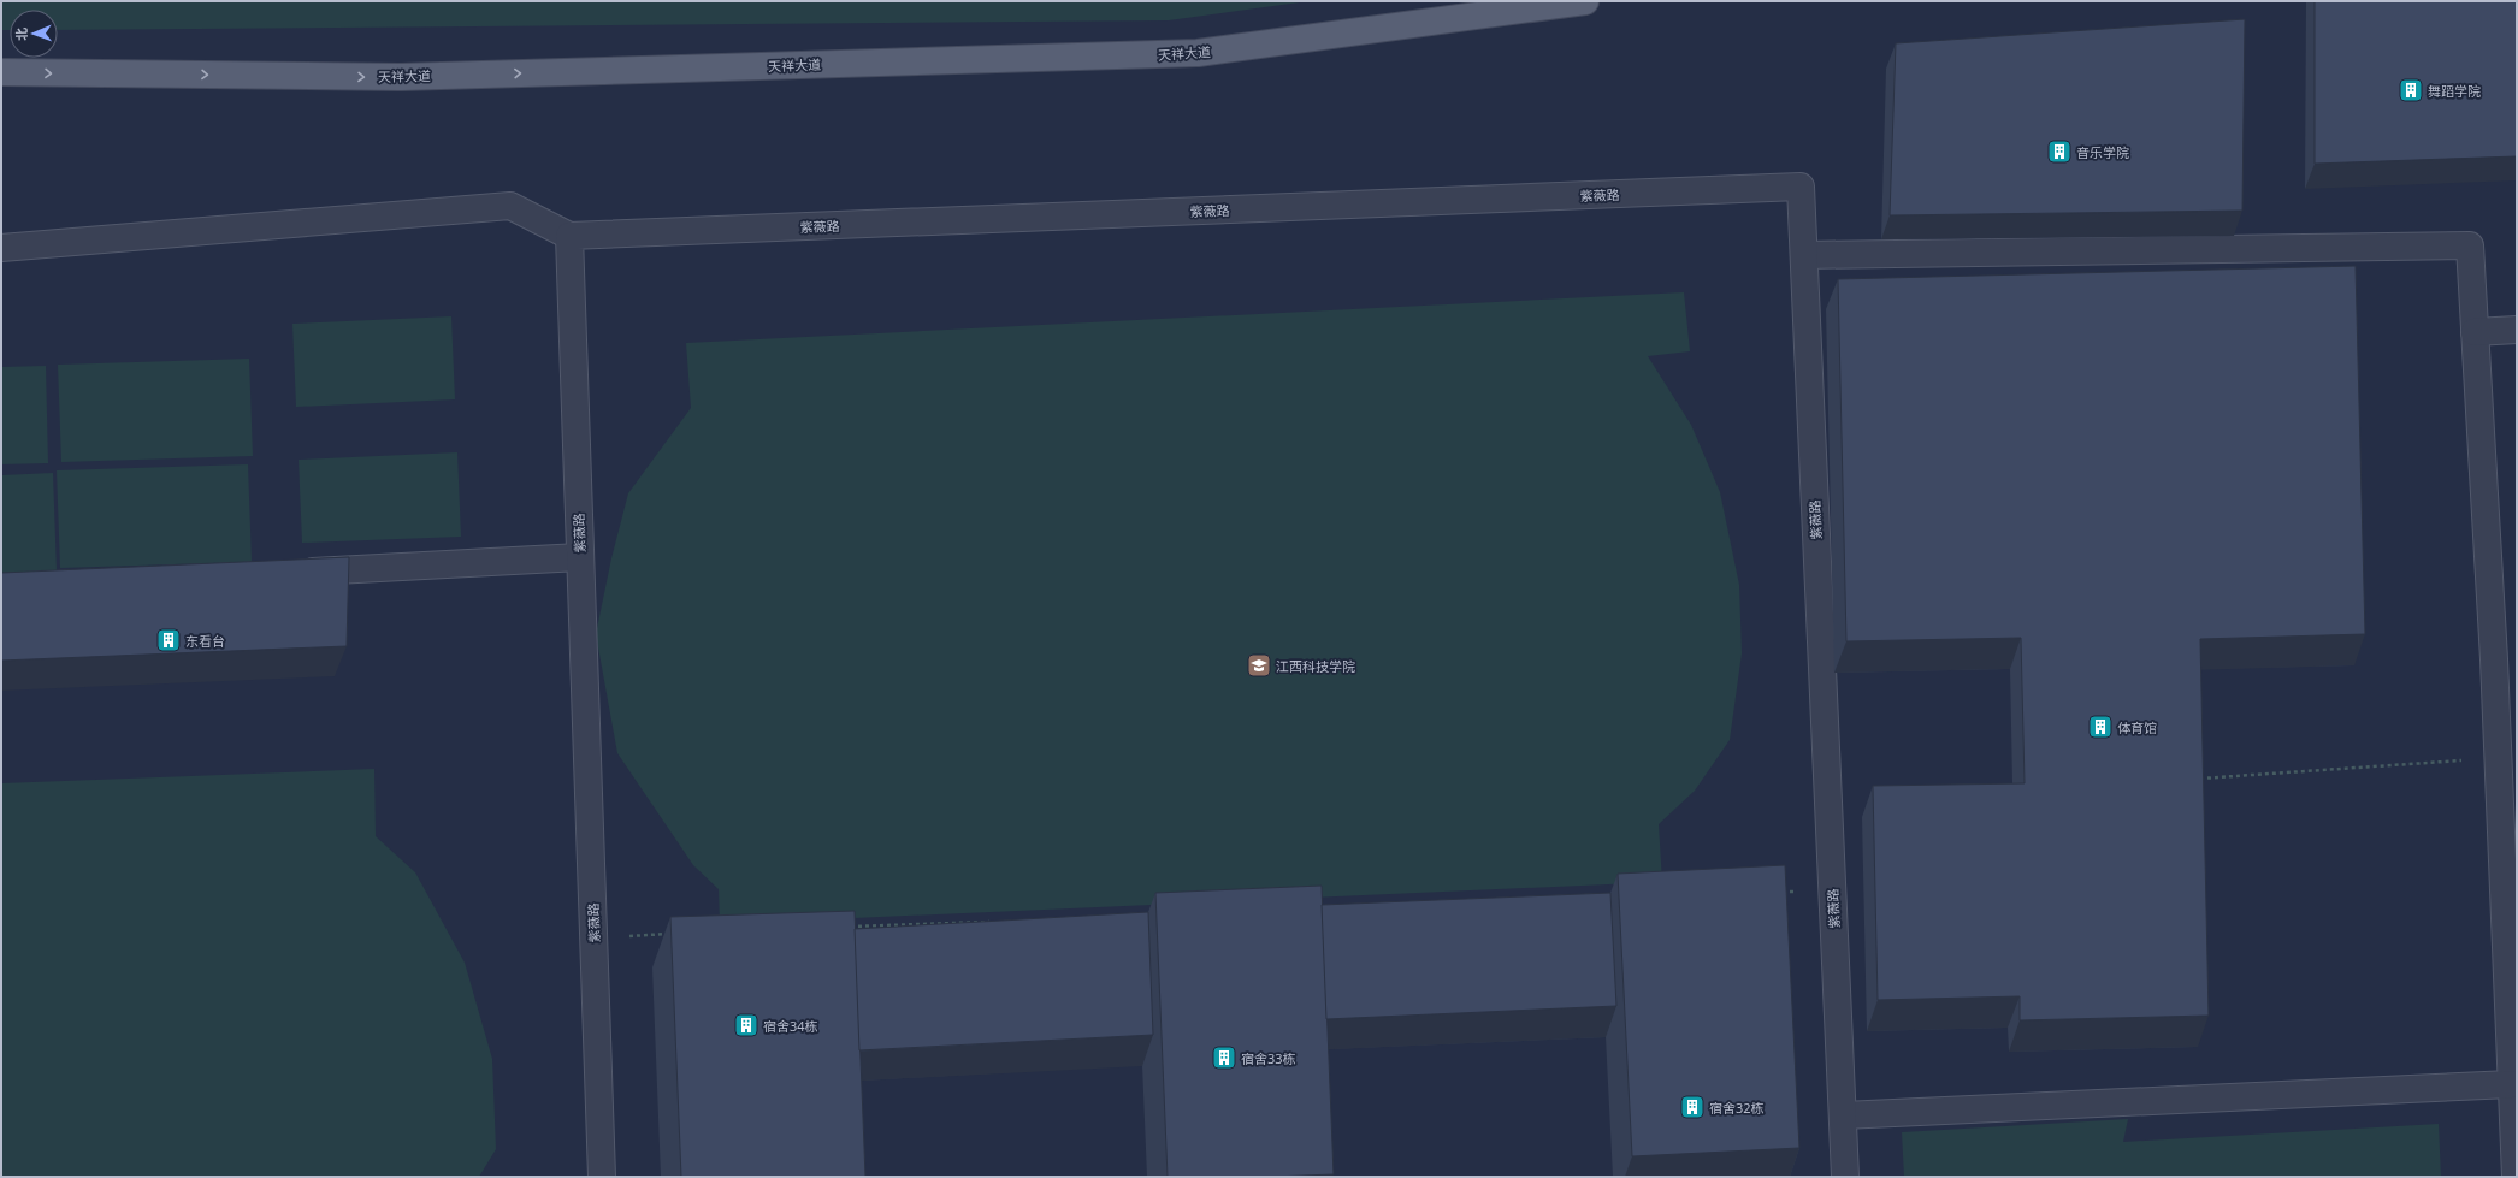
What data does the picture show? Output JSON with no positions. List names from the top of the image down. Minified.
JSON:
{"streets":{"main road":["天祥大道"],"street":["紫薇路"]},"one_way":["天祥大道"],"places":{"building":["舞蹈学院","音乐学院","东看台","体育馆","宿舍34栋","宿舍33栋","宿舍32栋"],"school or university":["江西科技学院"]},"north":"left"}
